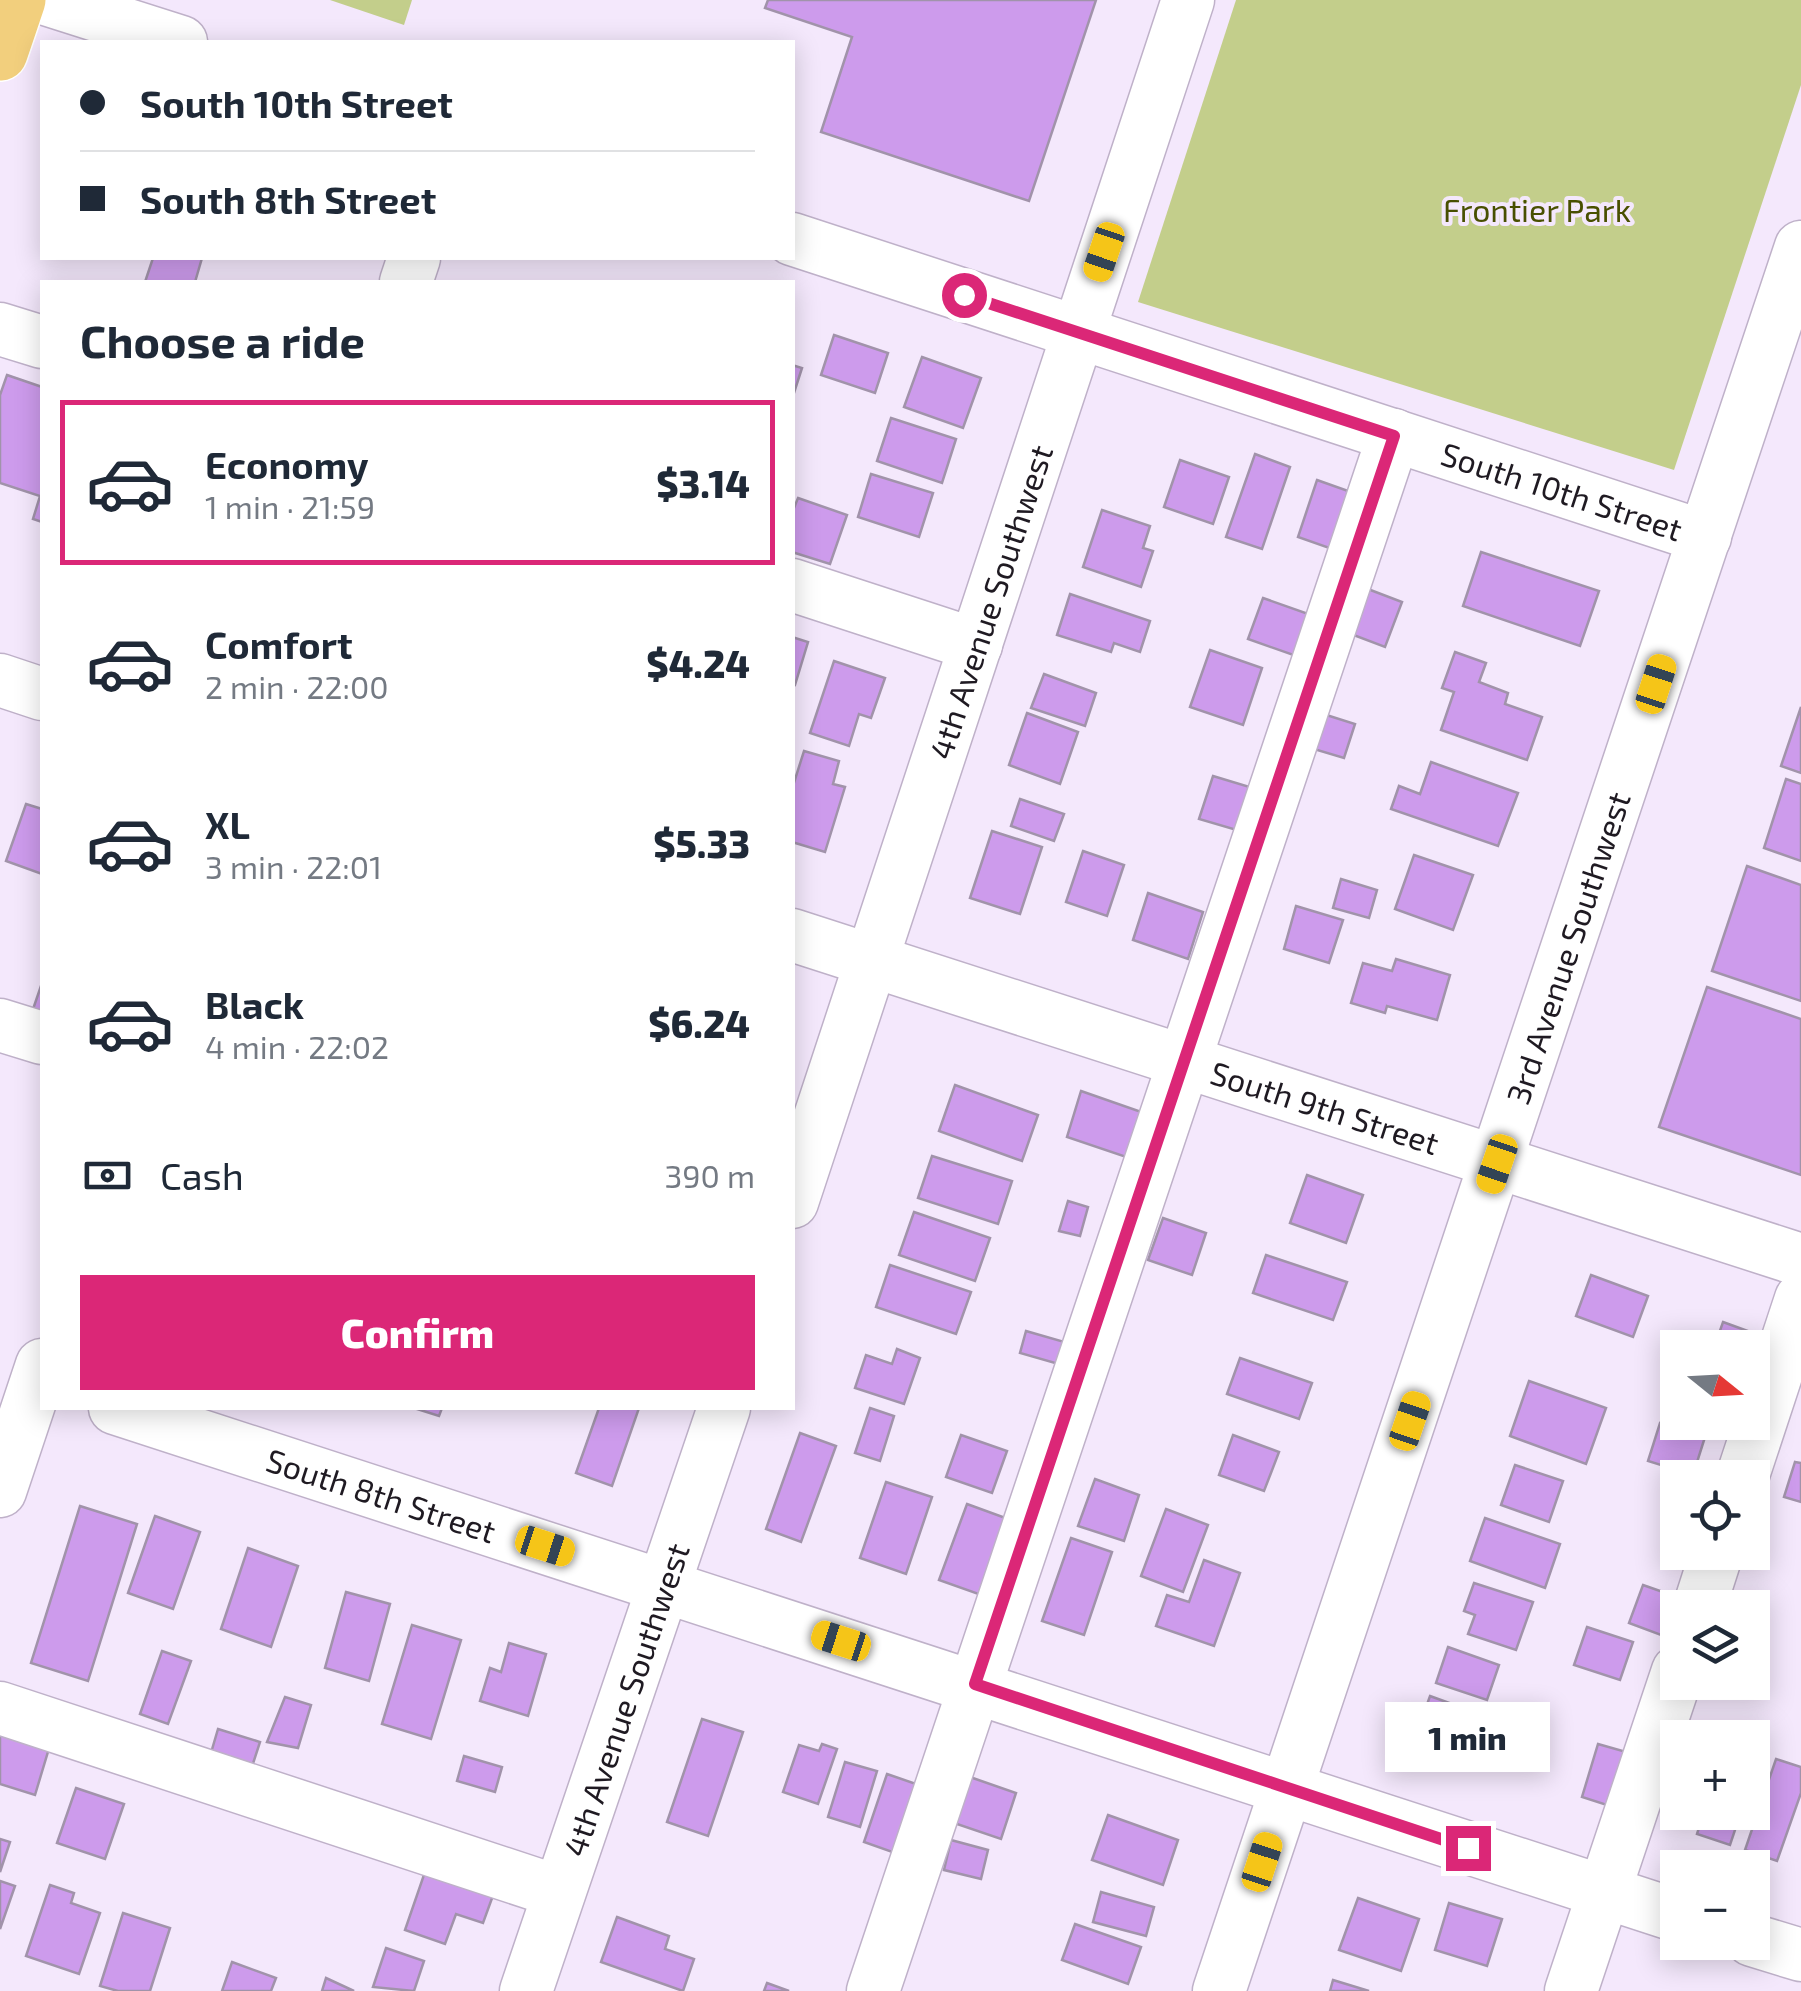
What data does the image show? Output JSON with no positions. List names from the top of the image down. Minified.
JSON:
{"streets":{"street":["South 10th Street","4th Avenue Southwest","3rd Avenue Southwest","South 9th Street","South 8th Street"]},"crossings":[["South 10th Street","4th Avenue Southwest"],["South 10th Street","3rd Avenue Southwest"],["4th Avenue Southwest","South 9th Street"],["4th Avenue Southwest","South 8th Street"],["3rd Avenue Southwest","South 9th Street"],["3rd Avenue Southwest","South 8th Street"]],"parks":["Frontier Park"],"north":"right","page":{"banner":["South 10th Street","South 8th Street"],"heading":"Choose a ride","list":[{"name":"Economy","note":"1 min · 21:59","value":"$3.14"},{"name":"Comfort","note":"2 min · 22:00","value":"$4.24"},{"name":"XL","note":"3 min · 22:01","value":"$5.33"},{"name":"Black","note":"4 min · 22:02","value":"$6.24"}],"pay":["Cash","390 m"],"buttons":"Confirm","map_buttons":["+","−"],"bubble":"1 min"}}
